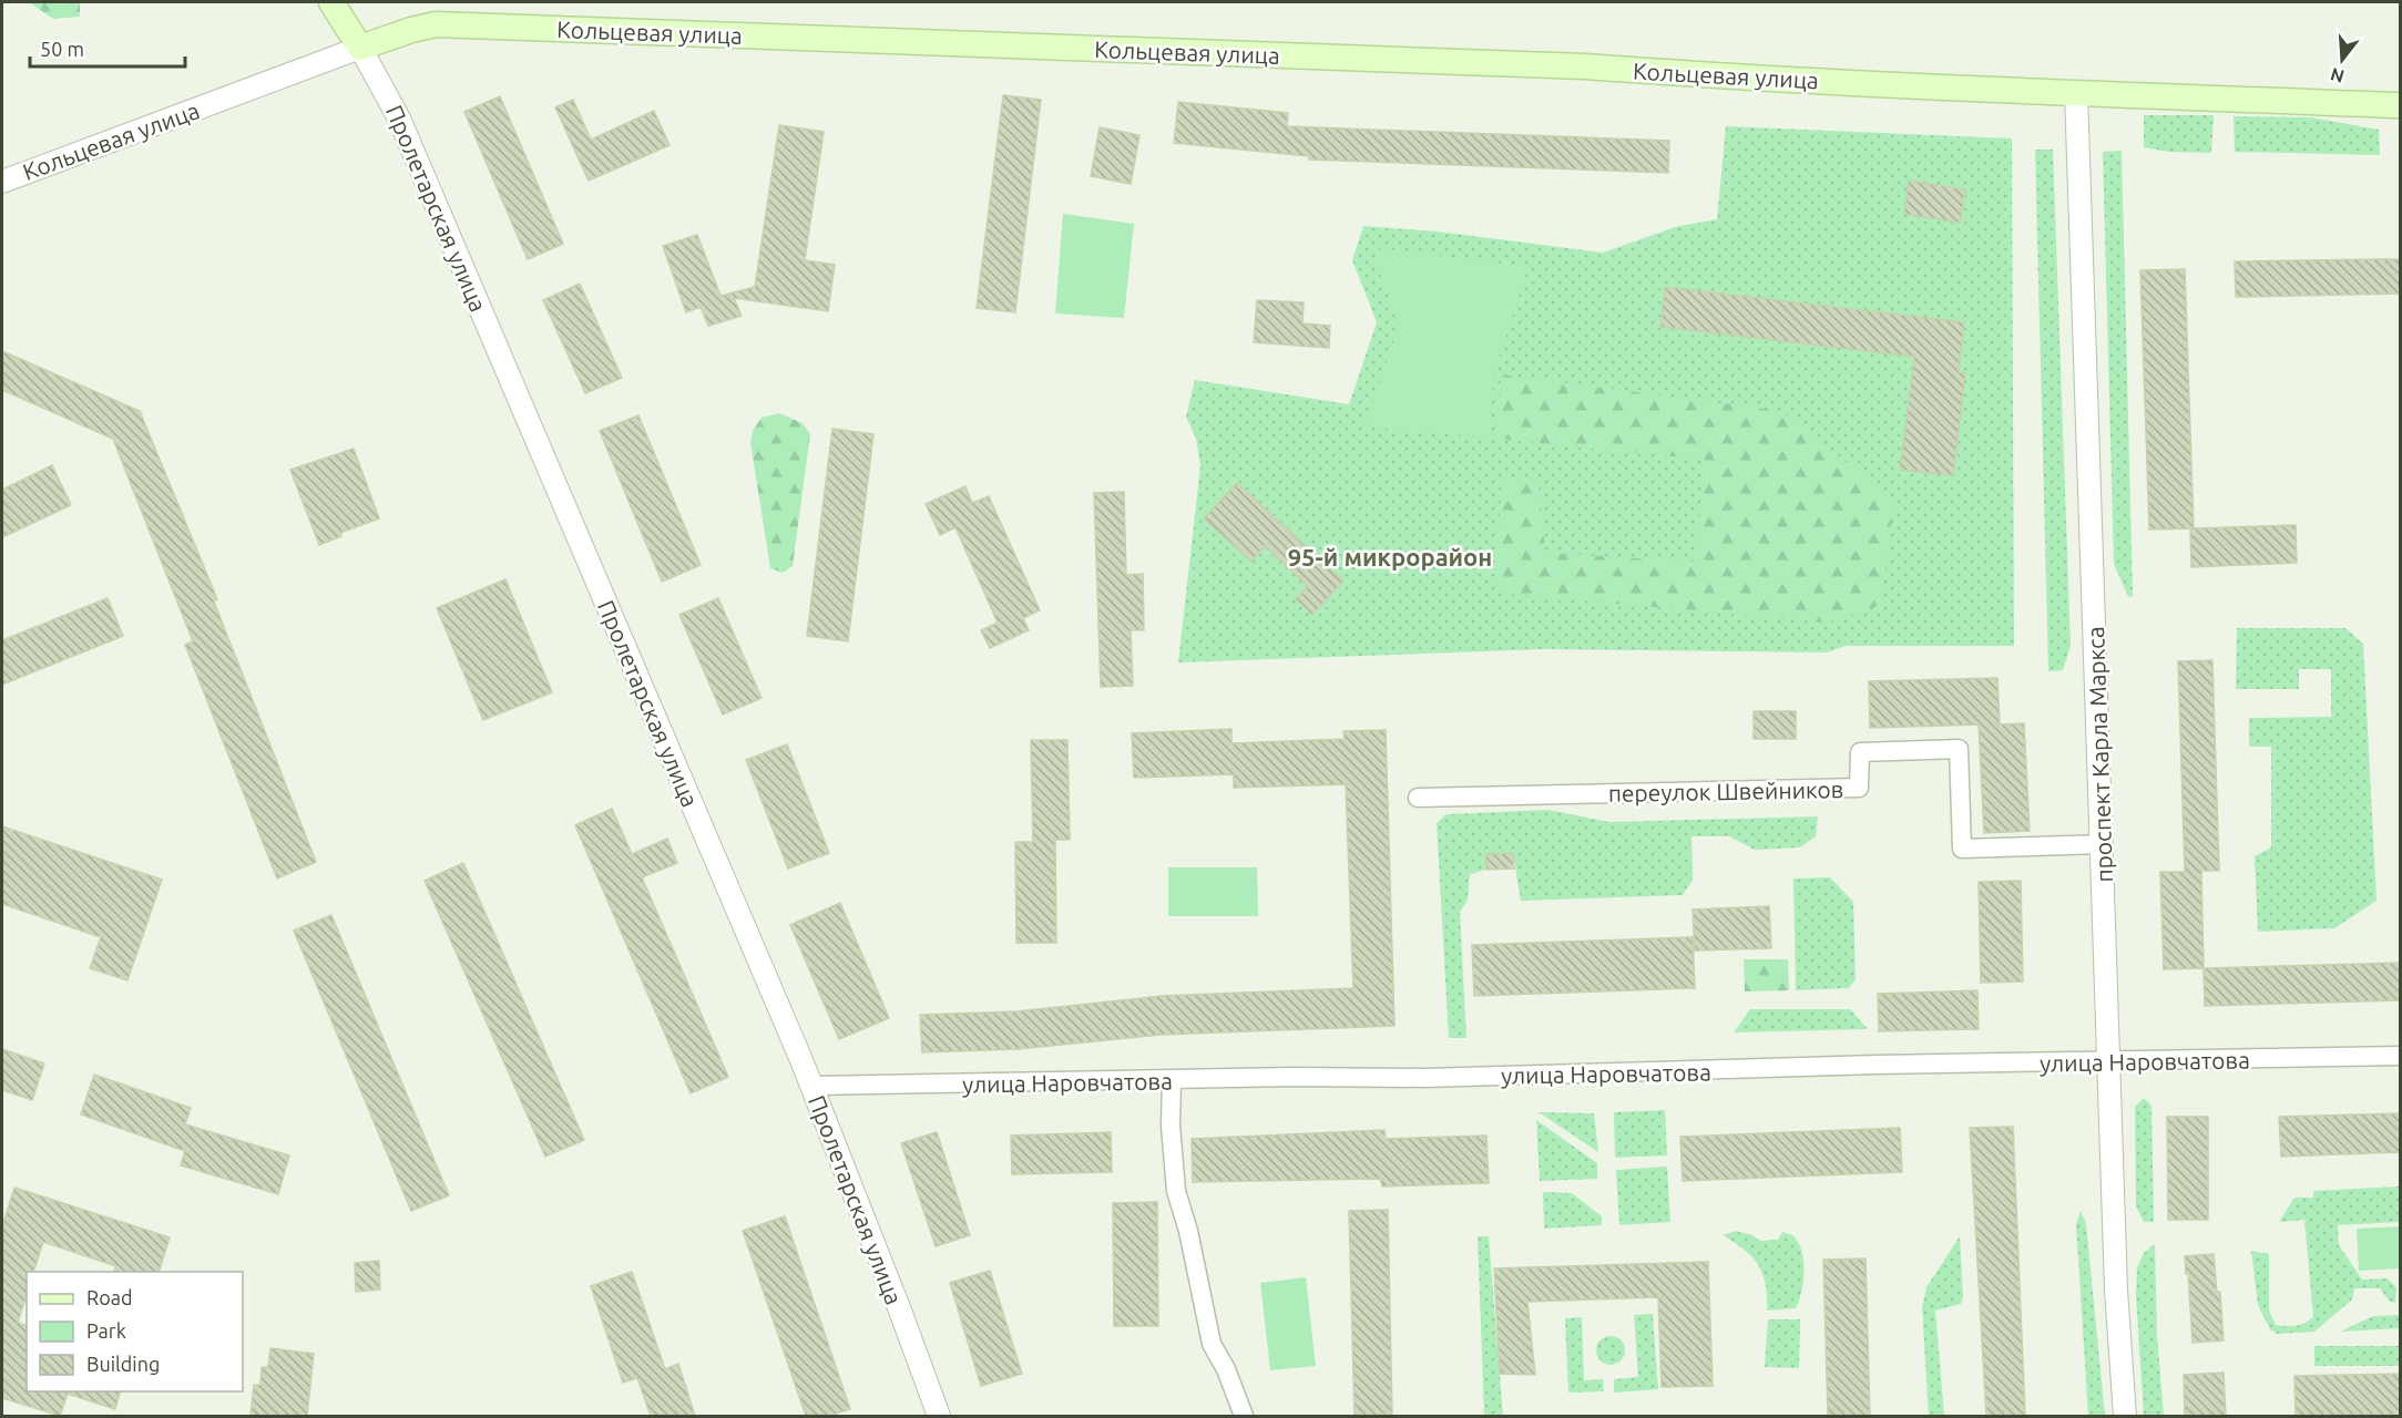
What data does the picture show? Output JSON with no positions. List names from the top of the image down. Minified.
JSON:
{"streets":{"main road":["Кольцевая улица","Пролетарская улица"],"street":["проспект Карла Маркса","переулок Швейников","улица Наровчатова"]},"crossings":[["Кольцевая улица","Пролетарская улица"],["Кольцевая улица","проспект Карла Маркса"],["Пролетарская улица","улица Наровчатова"],["проспект Карла Маркса","переулок Швейников"],["проспект Карла Маркса","улица Наровчатова"]],"districts":["95-й микрорайон"],"legend":["Road","Park","Building"],"scale_bar":"50 m","north":"bottom"}
